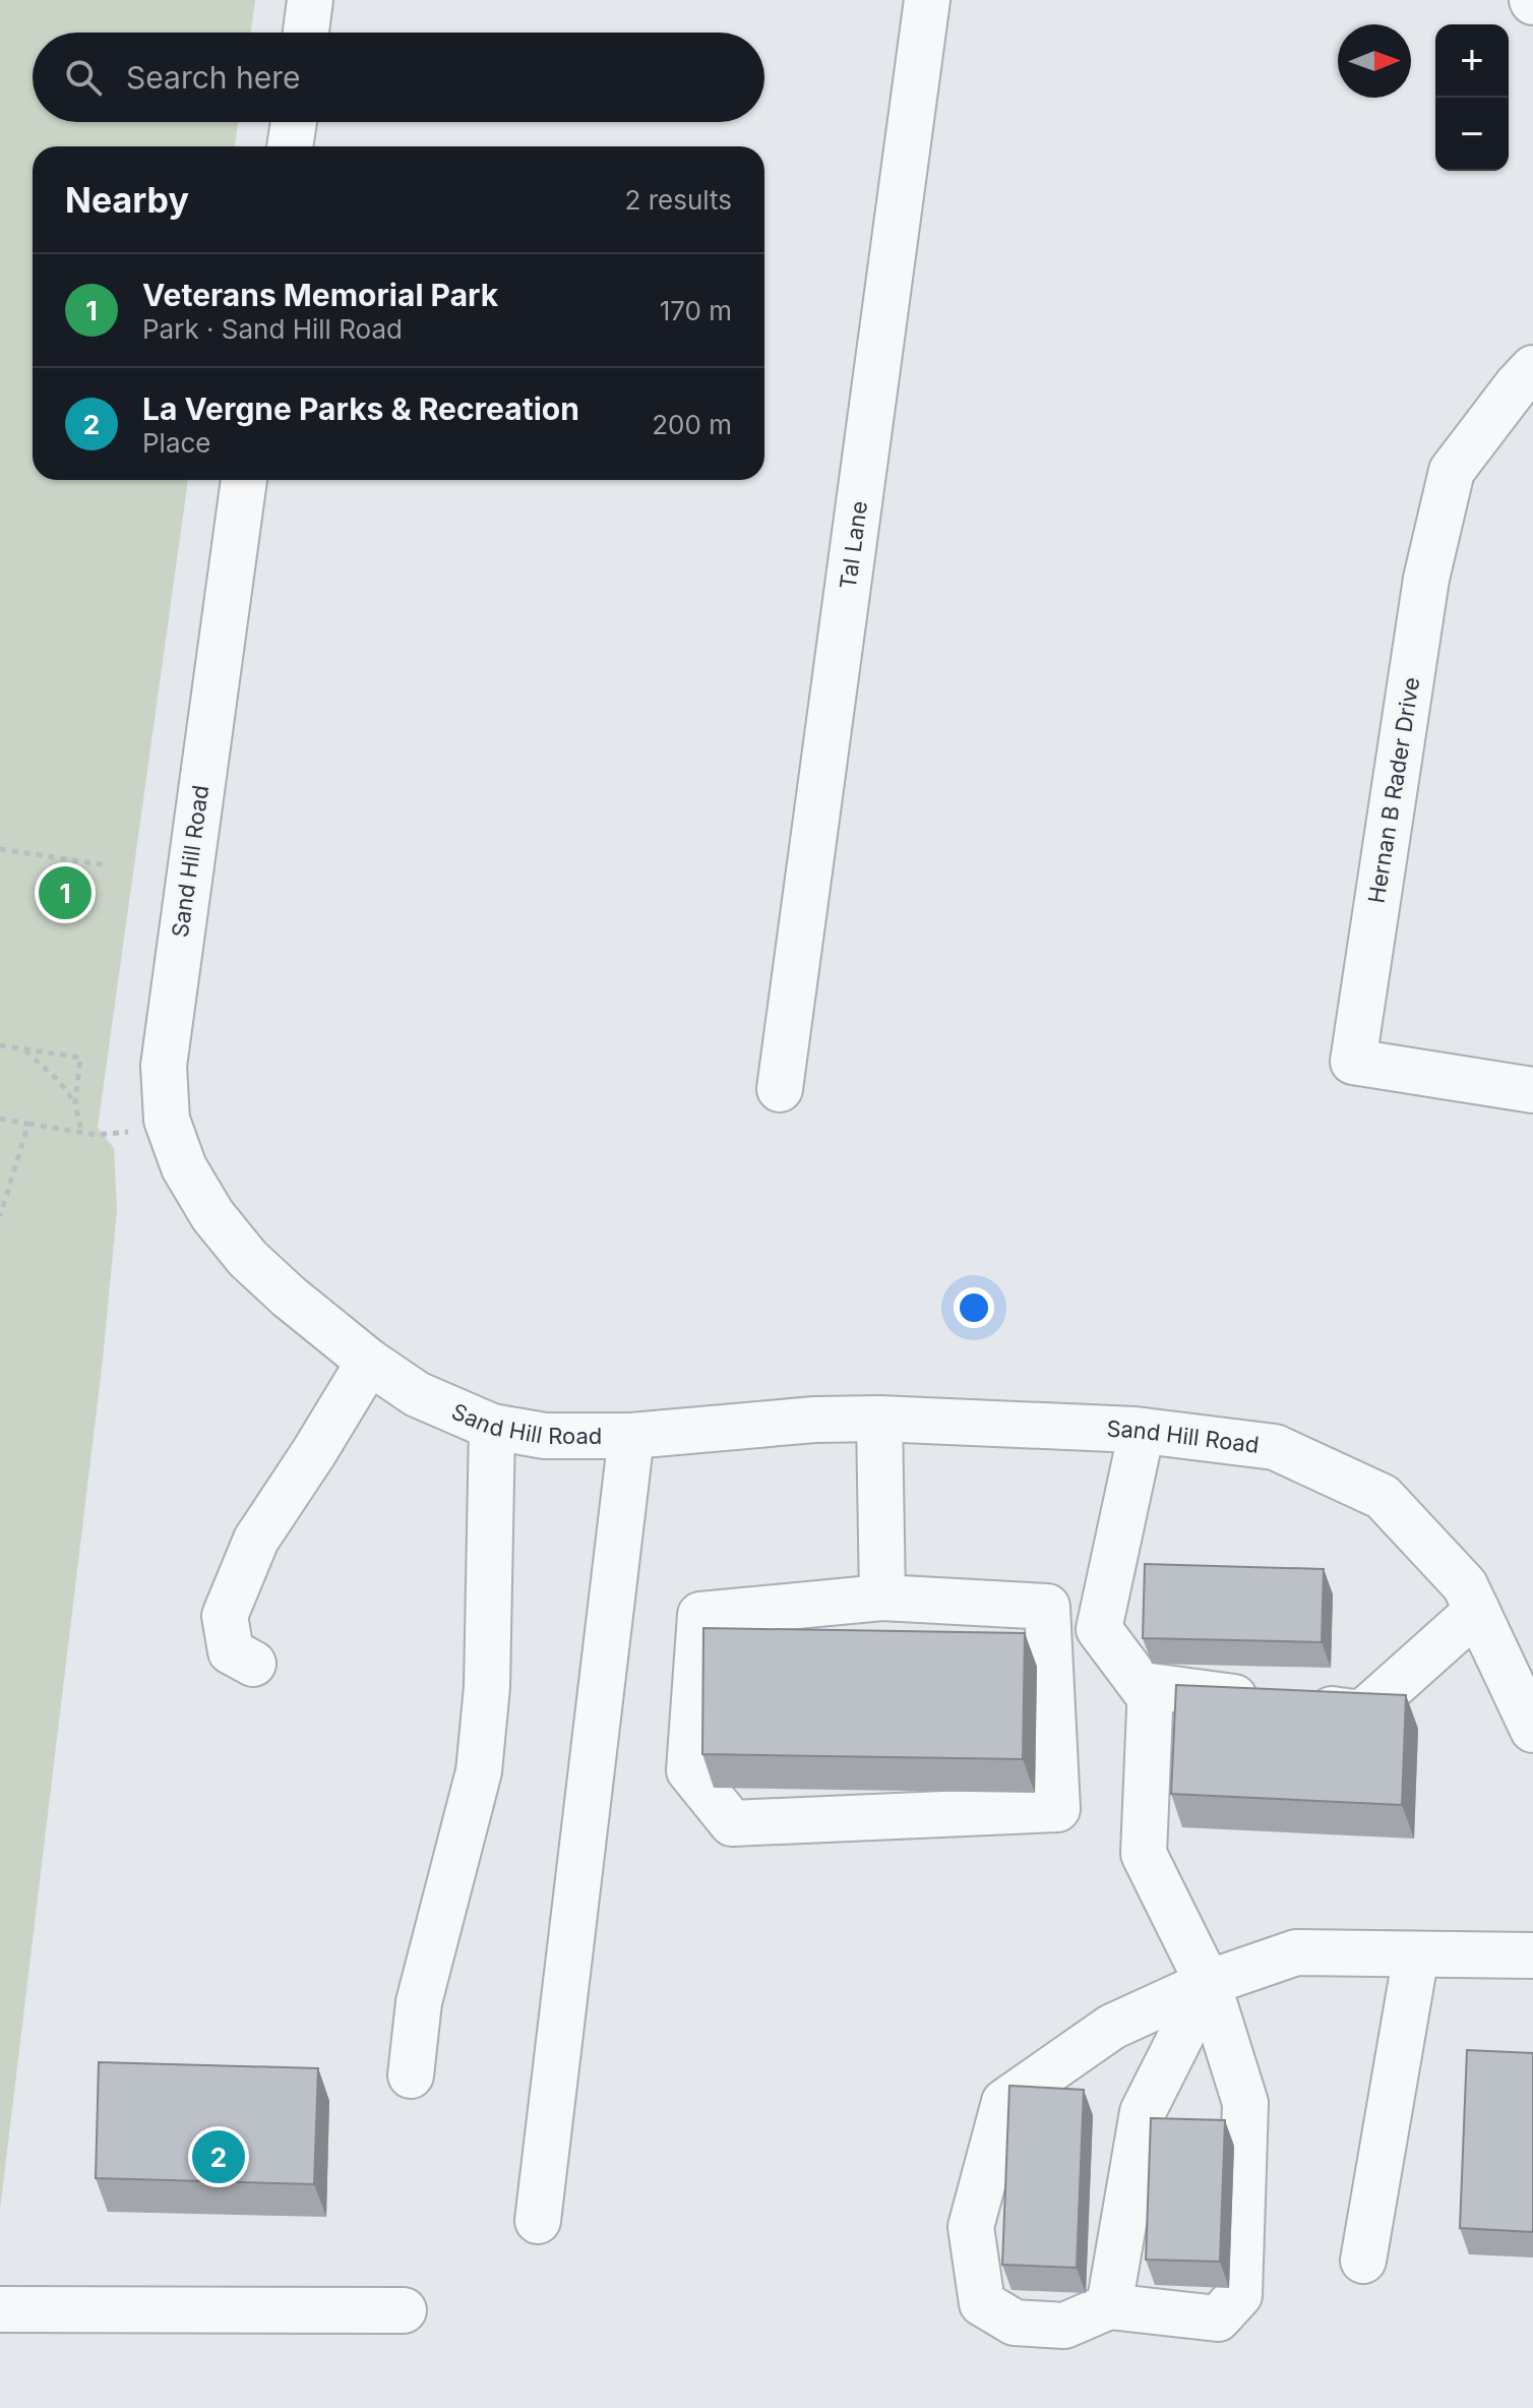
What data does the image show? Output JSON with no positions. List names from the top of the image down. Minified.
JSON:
{"streets":{"street":["Tal Lane","Hernan B Rader Drive","Sand Hill Road"]},"north":"right","page":{"map_buttons":["+","−"],"search":"Search here","heading":["Nearby","2 results"],"list":[{"mark":"1","name":"Veterans Memorial Park","note":"Park · Sand Hill Road","value":"170 m"},{"mark":"2","name":"La Vergne Parks & Recreation","note":"Place","value":"200 m"}],"pins":["1","2"]}}
